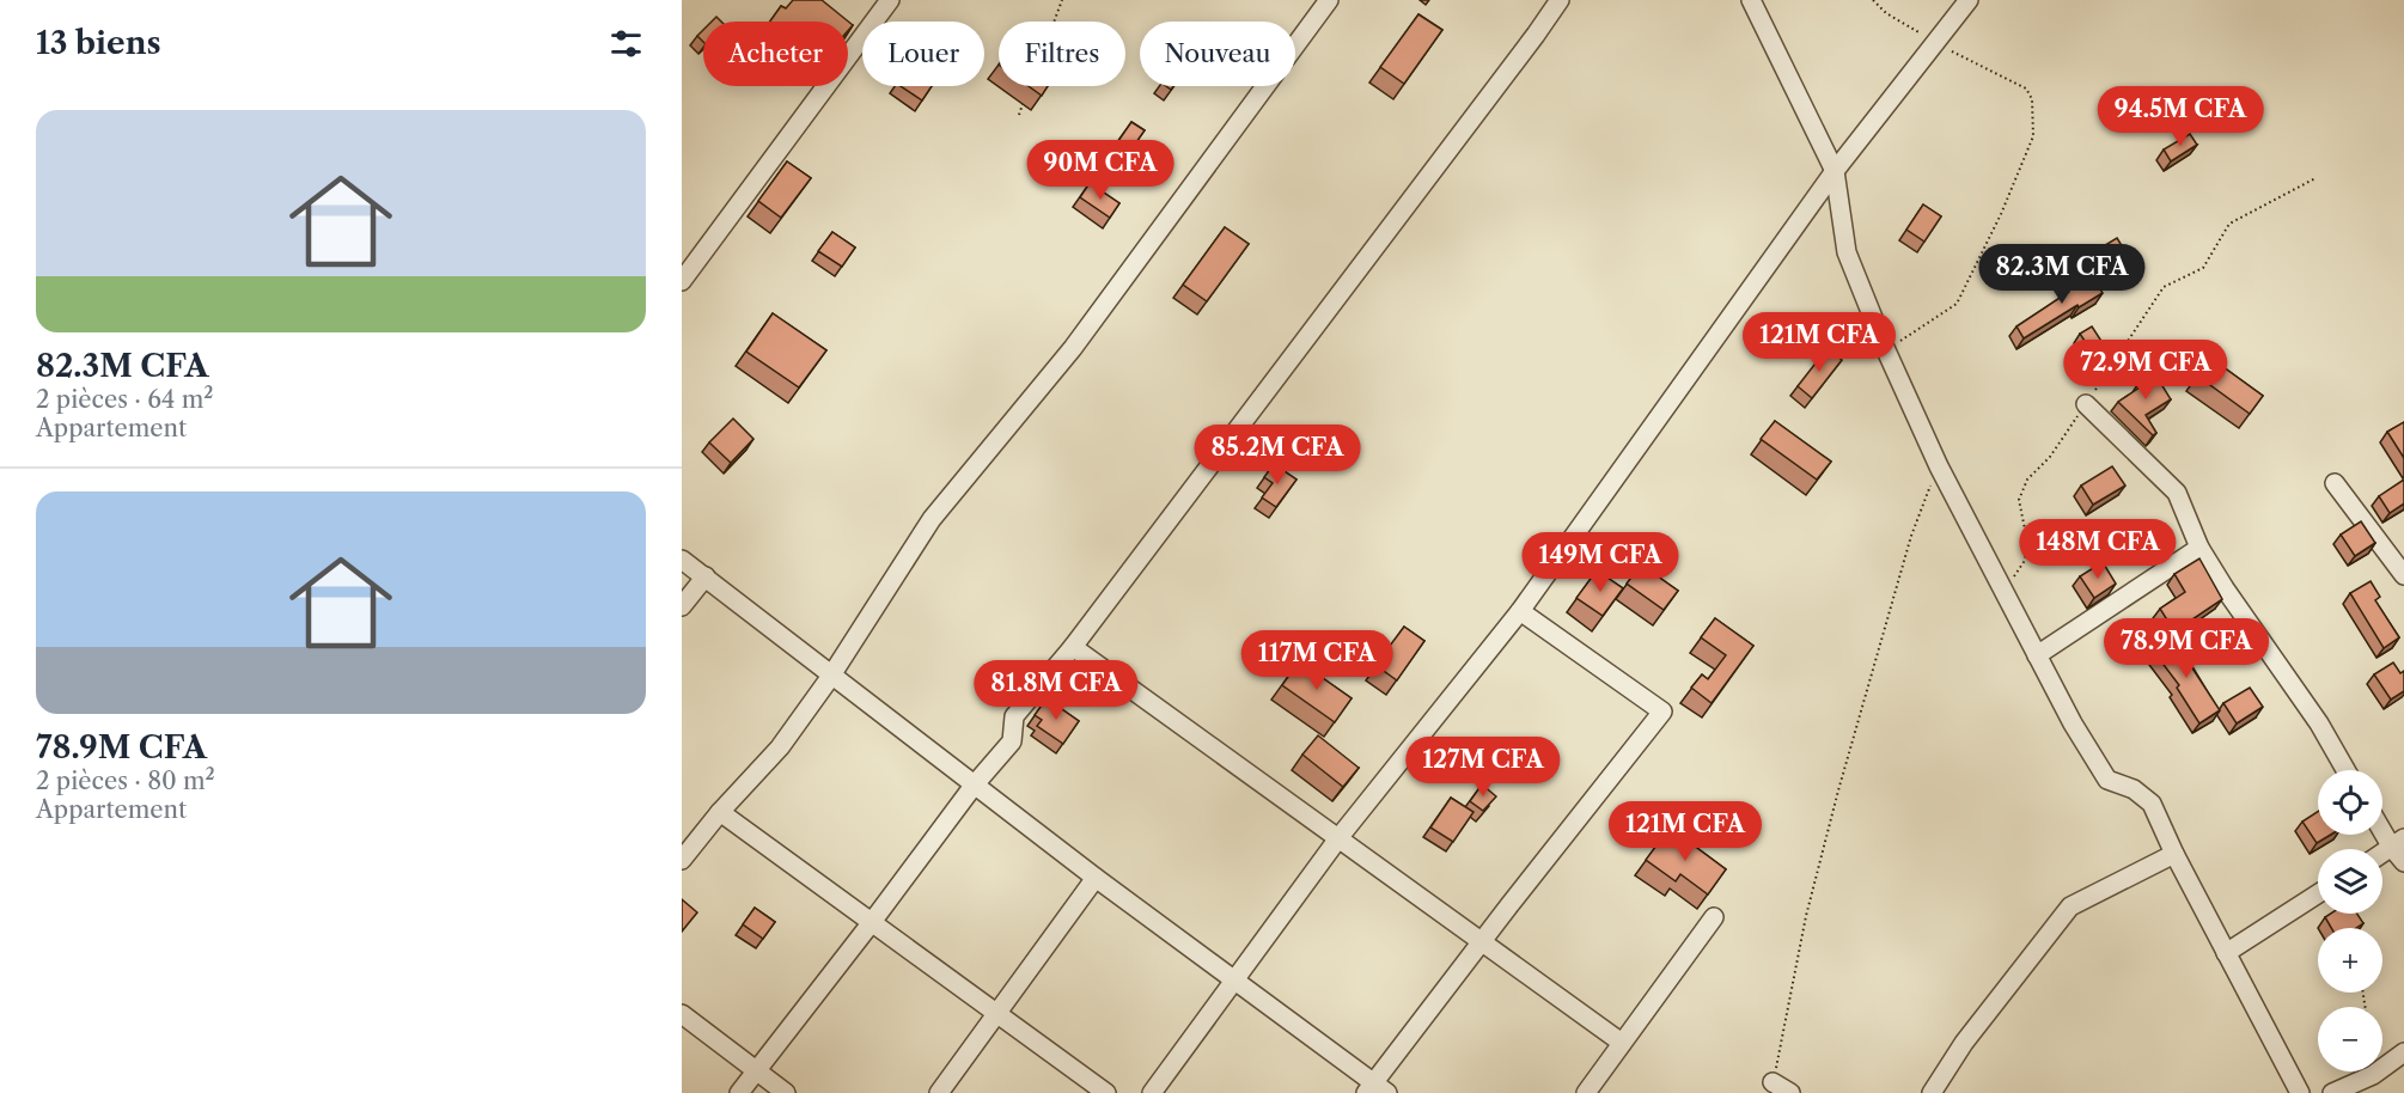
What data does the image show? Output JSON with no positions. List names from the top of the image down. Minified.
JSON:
{"page":{"heading":"13 biens","chip":["Acheter","Louer","Filtres","Nouveau"],"list":[{"name":"82.3M CFA","note":"2 pièces · 64 m² · Appartement"},{"name":"78.9M CFA","note":"2 pièces · 80 m² · Appartement"}],"price":["94.5M CFA","90M CFA","82.3M CFA","121M CFA","72.9M CFA","85.2M CFA","148M CFA","149M CFA","78.9M CFA","117M CFA","81.8M CFA","127M CFA","121M CFA"],"map_buttons":["+","−"]}}
